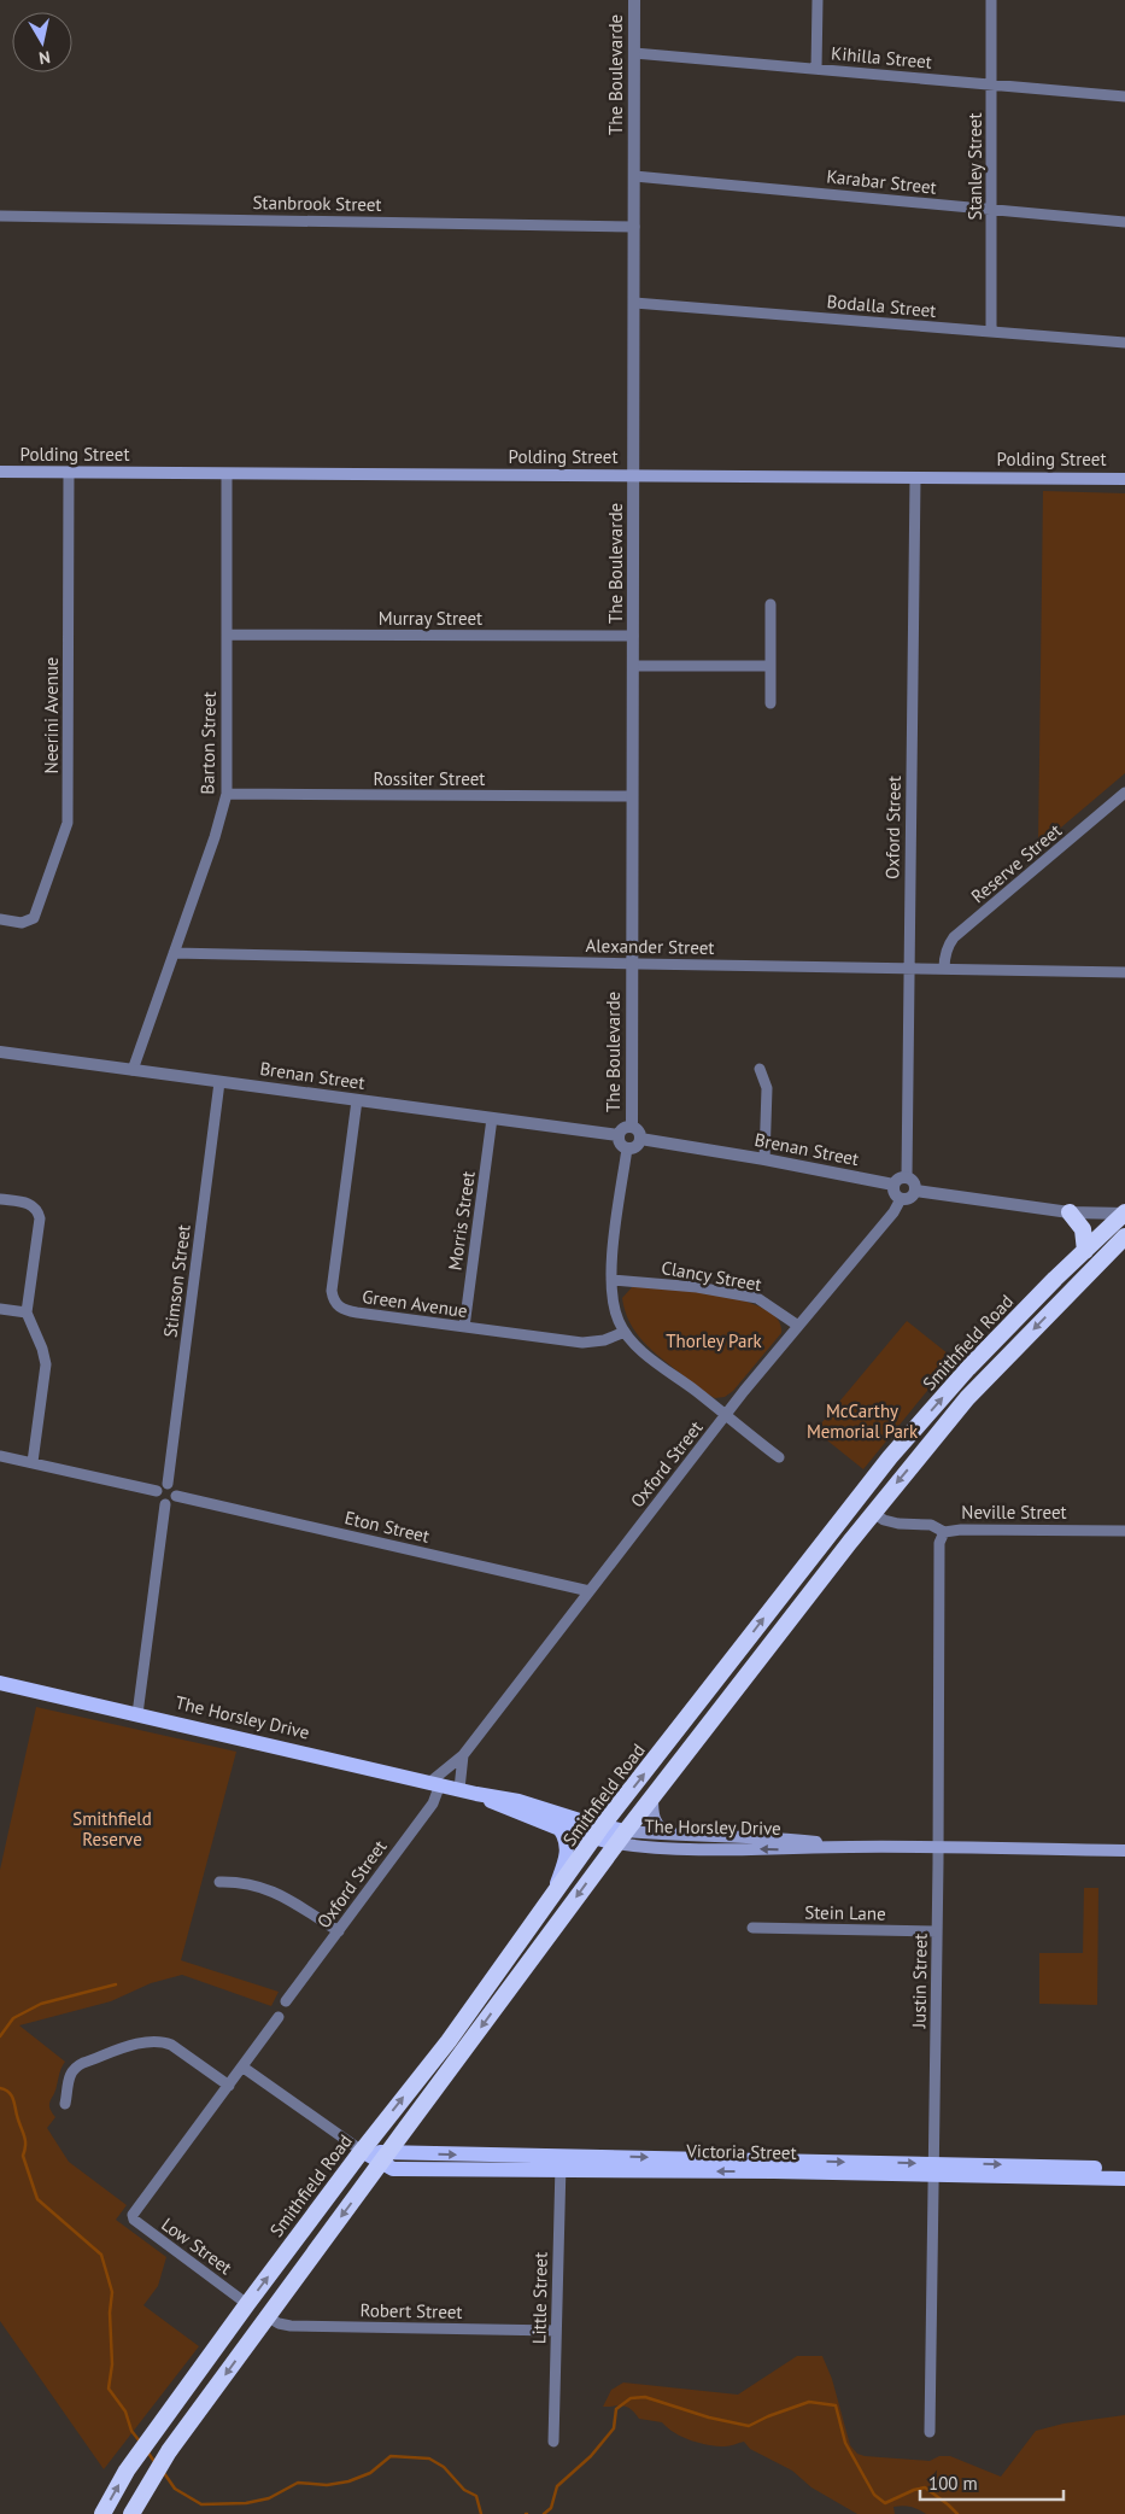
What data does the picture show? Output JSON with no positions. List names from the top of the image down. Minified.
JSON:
{"streets":{"highway":["Smithfield Road"],"main road":["Polding Street","The Horsley Drive","Victoria Street"],"street":["Kihilla Street","The Boulevarde","Stanley Street","Karabar Street","Stanbrook Street","Bodalla Street","Murray Street","Neerini Avenue","Barton Street","Rossiter Street","Oxford Street","Reserve Street","Alexander Street","Brenan Street","Morris Street","Clancy Street","Stimson Street","Green Avenue","Neville Street","Eton Street","Stein Lane","Justin Street","Low Street","Little Street","Robert Street"]},"crossings":[["Kihilla Street","The Boulevarde"],["Kihilla Street","Stanley Street"],["The Boulevarde","Karabar Street"],["The Boulevarde","Stanbrook Street"],["The Boulevarde","Bodalla Street"],["The Boulevarde","Polding Street"],["The Boulevarde","Murray Street"],["The Boulevarde","Rossiter Street"],["The Boulevarde","Alexander Street"],["The Boulevarde","Brenan Street"],["Stanley Street","Karabar Street"],["Stanley Street","Bodalla Street"],["Polding Street","Neerini Avenue"],["Polding Street","Barton Street"],["Polding Street","Oxford Street"],["Murray Street","Barton Street"],["Barton Street","Rossiter Street"],["Barton Street","Alexander Street"],["Barton Street","Brenan Street"],["Oxford Street","Alexander Street"],["Oxford Street","Brenan Street"],["Oxford Street","Clancy Street"],["Oxford Street","Eton Street"],["Oxford Street","The Horsley Drive"],["Reserve Street","Alexander Street"],["Brenan Street","Morris Street"],["Brenan Street","Stimson Street"],["Brenan Street","Green Avenue"],["Morris Street","Green Avenue"],["Stimson Street","Eton Street"],["Smithfield Road","Neville Street"],["Smithfield Road","The Horsley Drive"],["Smithfield Road","Victoria Street"],["Smithfield Road","Low Street"],["Smithfield Road","Robert Street"],["Neville Street","Justin Street"],["The Horsley Drive","Justin Street"],["Stein Lane","Justin Street"],["Justin Street","Victoria Street"],["Victoria Street","Little Street"],["Little Street","Robert Street"]],"parks":["Thorley Park","McCarthy Memorial Park","Smithfield Reserve"],"scale_bar":"100 m","north":"bottom"}
